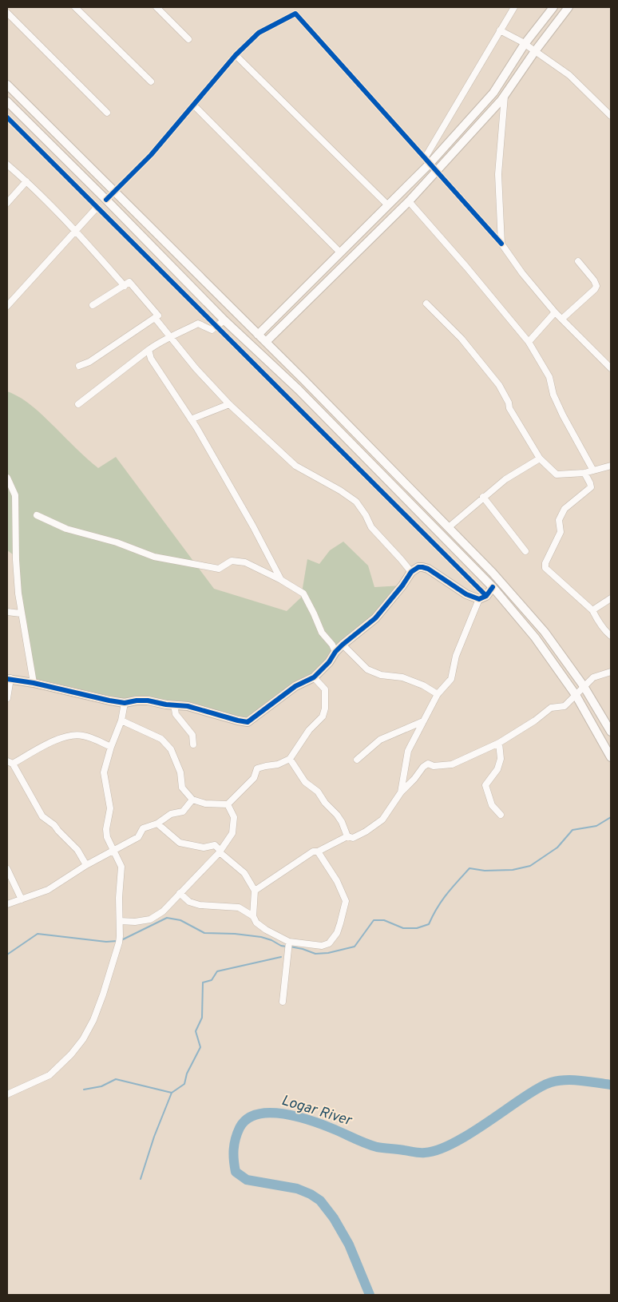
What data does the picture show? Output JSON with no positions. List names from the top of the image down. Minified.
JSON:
{"water":["Logar River"]}
